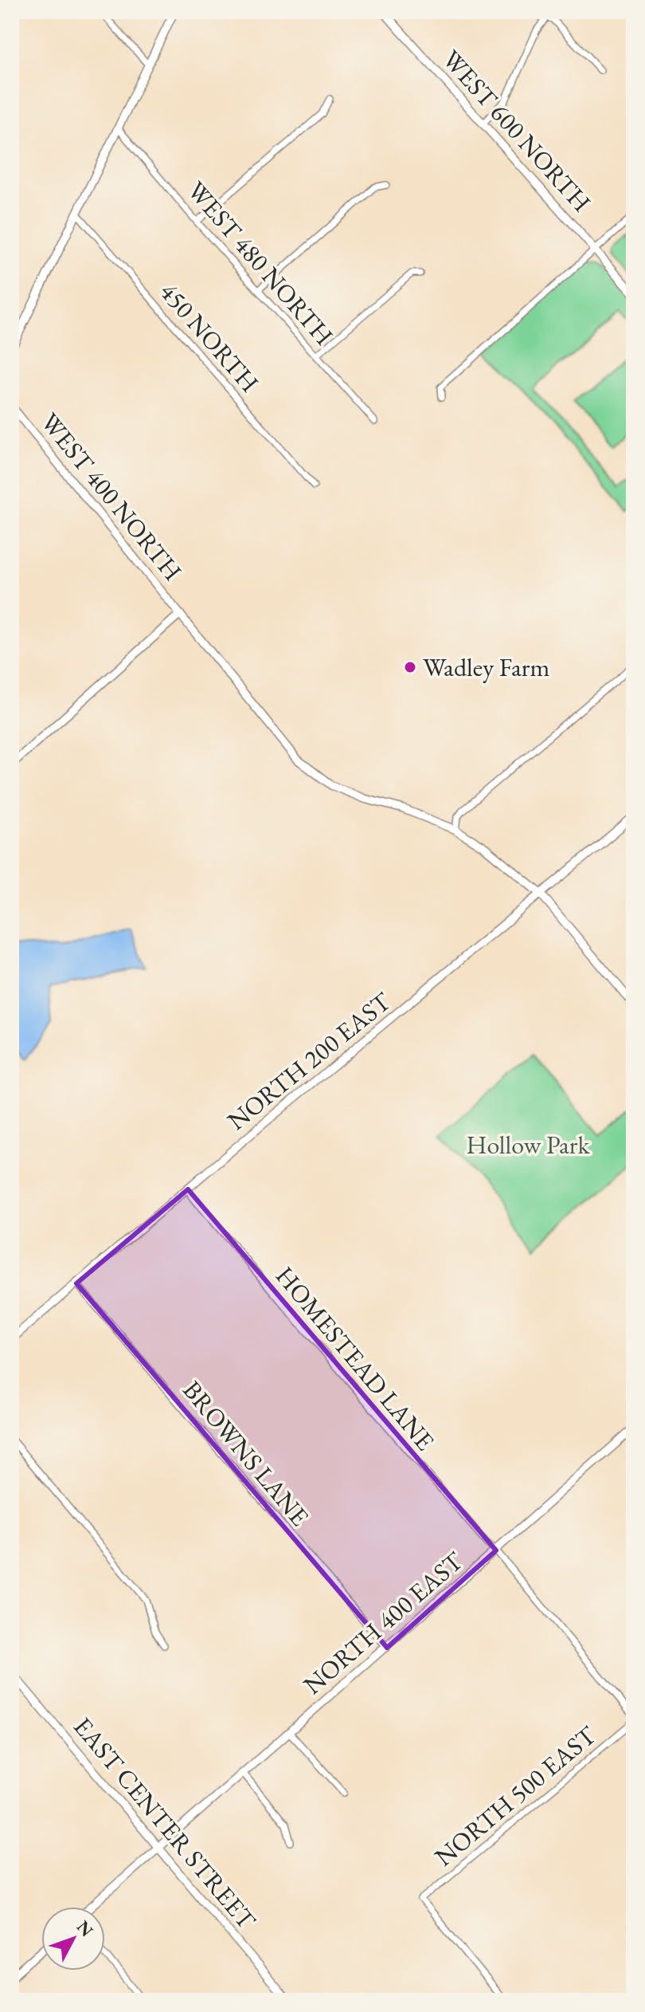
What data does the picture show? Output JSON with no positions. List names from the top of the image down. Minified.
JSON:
{"streets":{"street":["WEST 600 NORTH","WEST 480 NORTH","450 NORTH","WEST 400 NORTH","NORTH 200 EAST","HOMESTEAD LANE","BROWNS LANE","NORTH 400 EAST","NORTH 500 EAST","EAST CENTER STREET"]},"crossings":[["WEST 400 NORTH","NORTH 200 EAST"],["NORTH 200 EAST","HOMESTEAD LANE"],["NORTH 200 EAST","BROWNS LANE"],["HOMESTEAD LANE","NORTH 400 EAST"],["HOMESTEAD LANE","NORTH 500 EAST"],["BROWNS LANE","NORTH 400 EAST"],["NORTH 400 EAST","EAST CENTER STREET"]],"parks":["Hollow Park"],"places":["Wadley Farm"],"north":"top right"}
